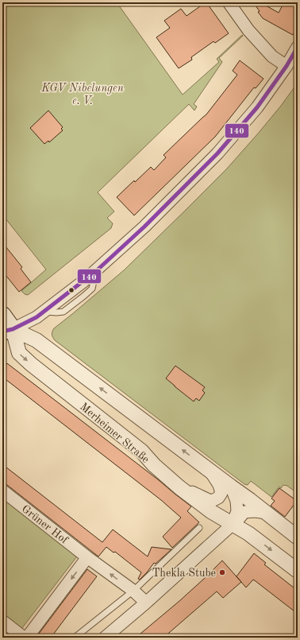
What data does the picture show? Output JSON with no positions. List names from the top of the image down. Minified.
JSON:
{"streets":{"main road":["Merheimer Straße"],"street":["Grüner Hof"]},"parks":["KGV Nibelungen e. V."],"places":["Thekla Stube"],"lines":["transit line 140"]}
